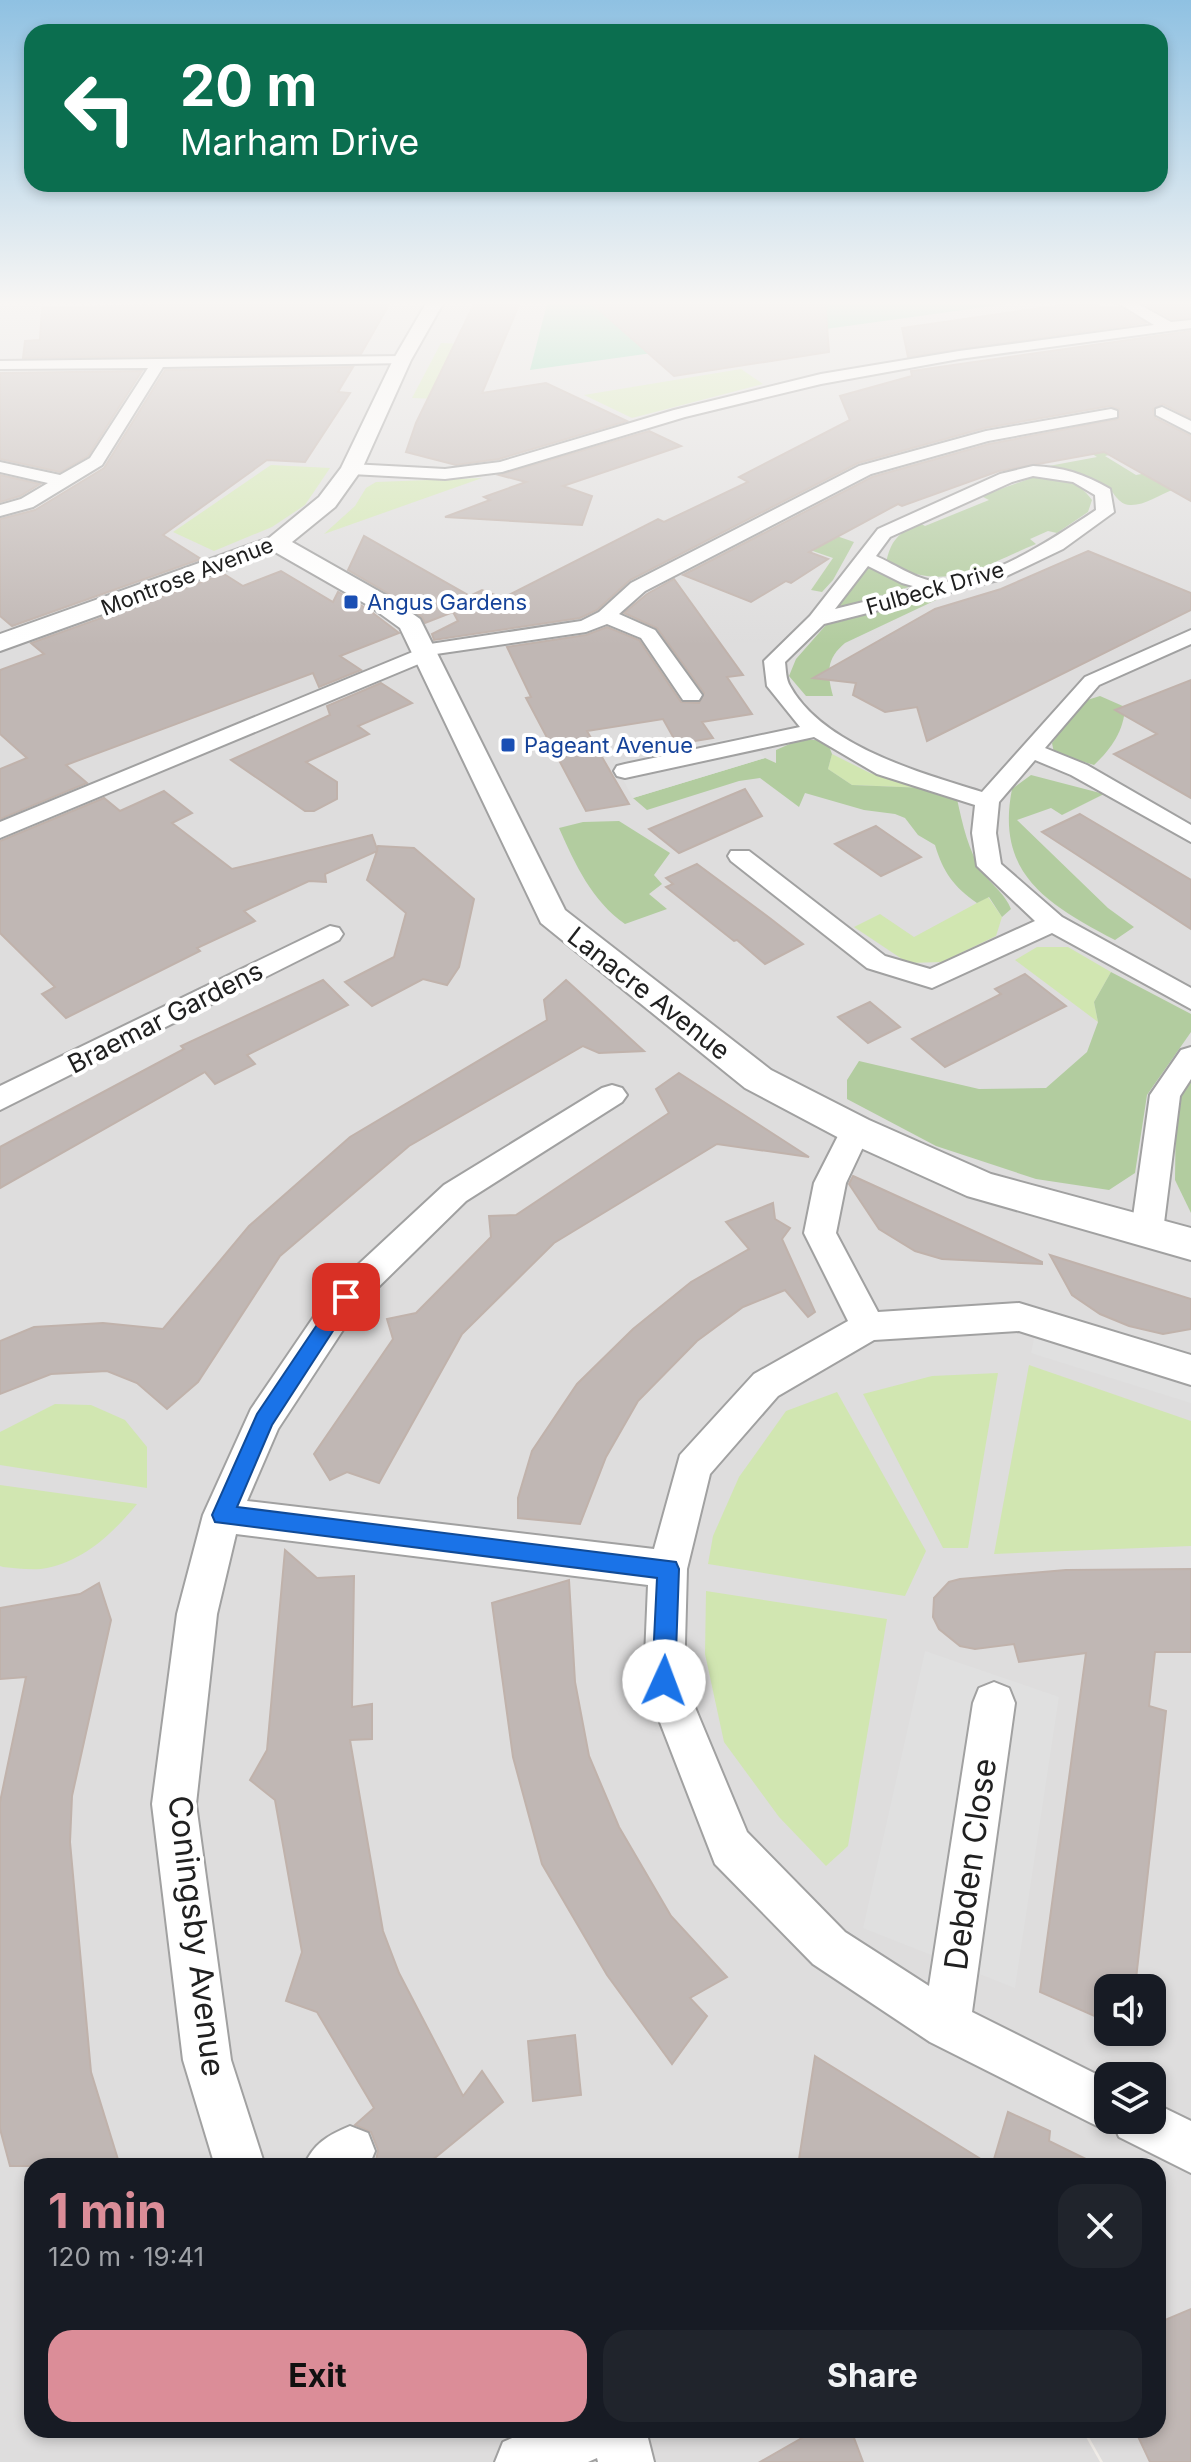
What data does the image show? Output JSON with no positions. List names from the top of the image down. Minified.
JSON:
{"streets":{"street":["Montrose Avenue","Fulbeck Drive","Lanacre Avenue","Braemar Gardens","Debden Close","Coningsby Avenue"]},"crossings":[["Montrose Avenue","Lanacre Avenue"]],"places":{"transit":["Angus Gardens","Pageant Avenue"]},"page":{"turn":["20 m","Marham Drive"],"heading":["1 min","120 m · 19:41"],"buttons":["Exit","Share"]}}
